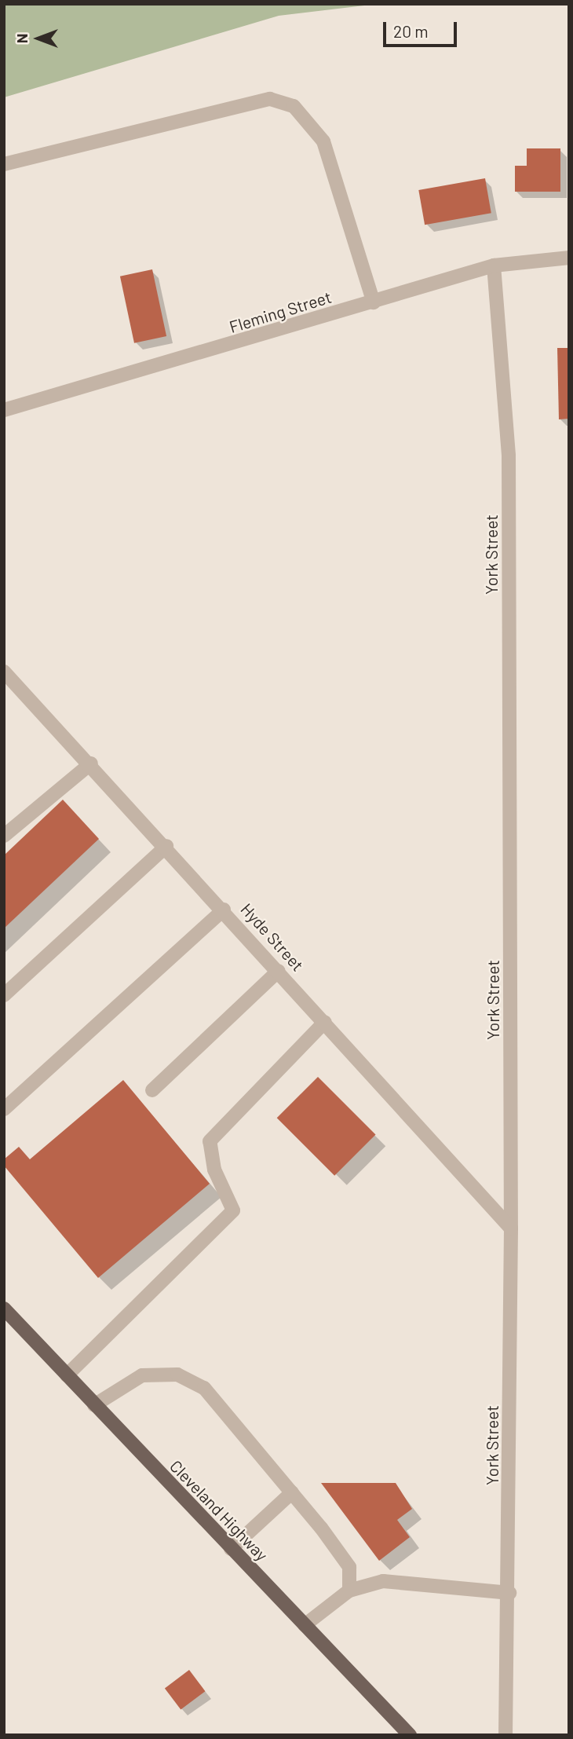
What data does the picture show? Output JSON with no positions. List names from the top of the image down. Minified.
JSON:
{"streets":{"main road":["Cleveland Highway"],"street":["Fleming Street","York Street","Hyde Street"]},"crossings":[["Fleming Street","York Street"],["York Street","Hyde Street"]],"scale_bar":"20 m","north":"left"}
